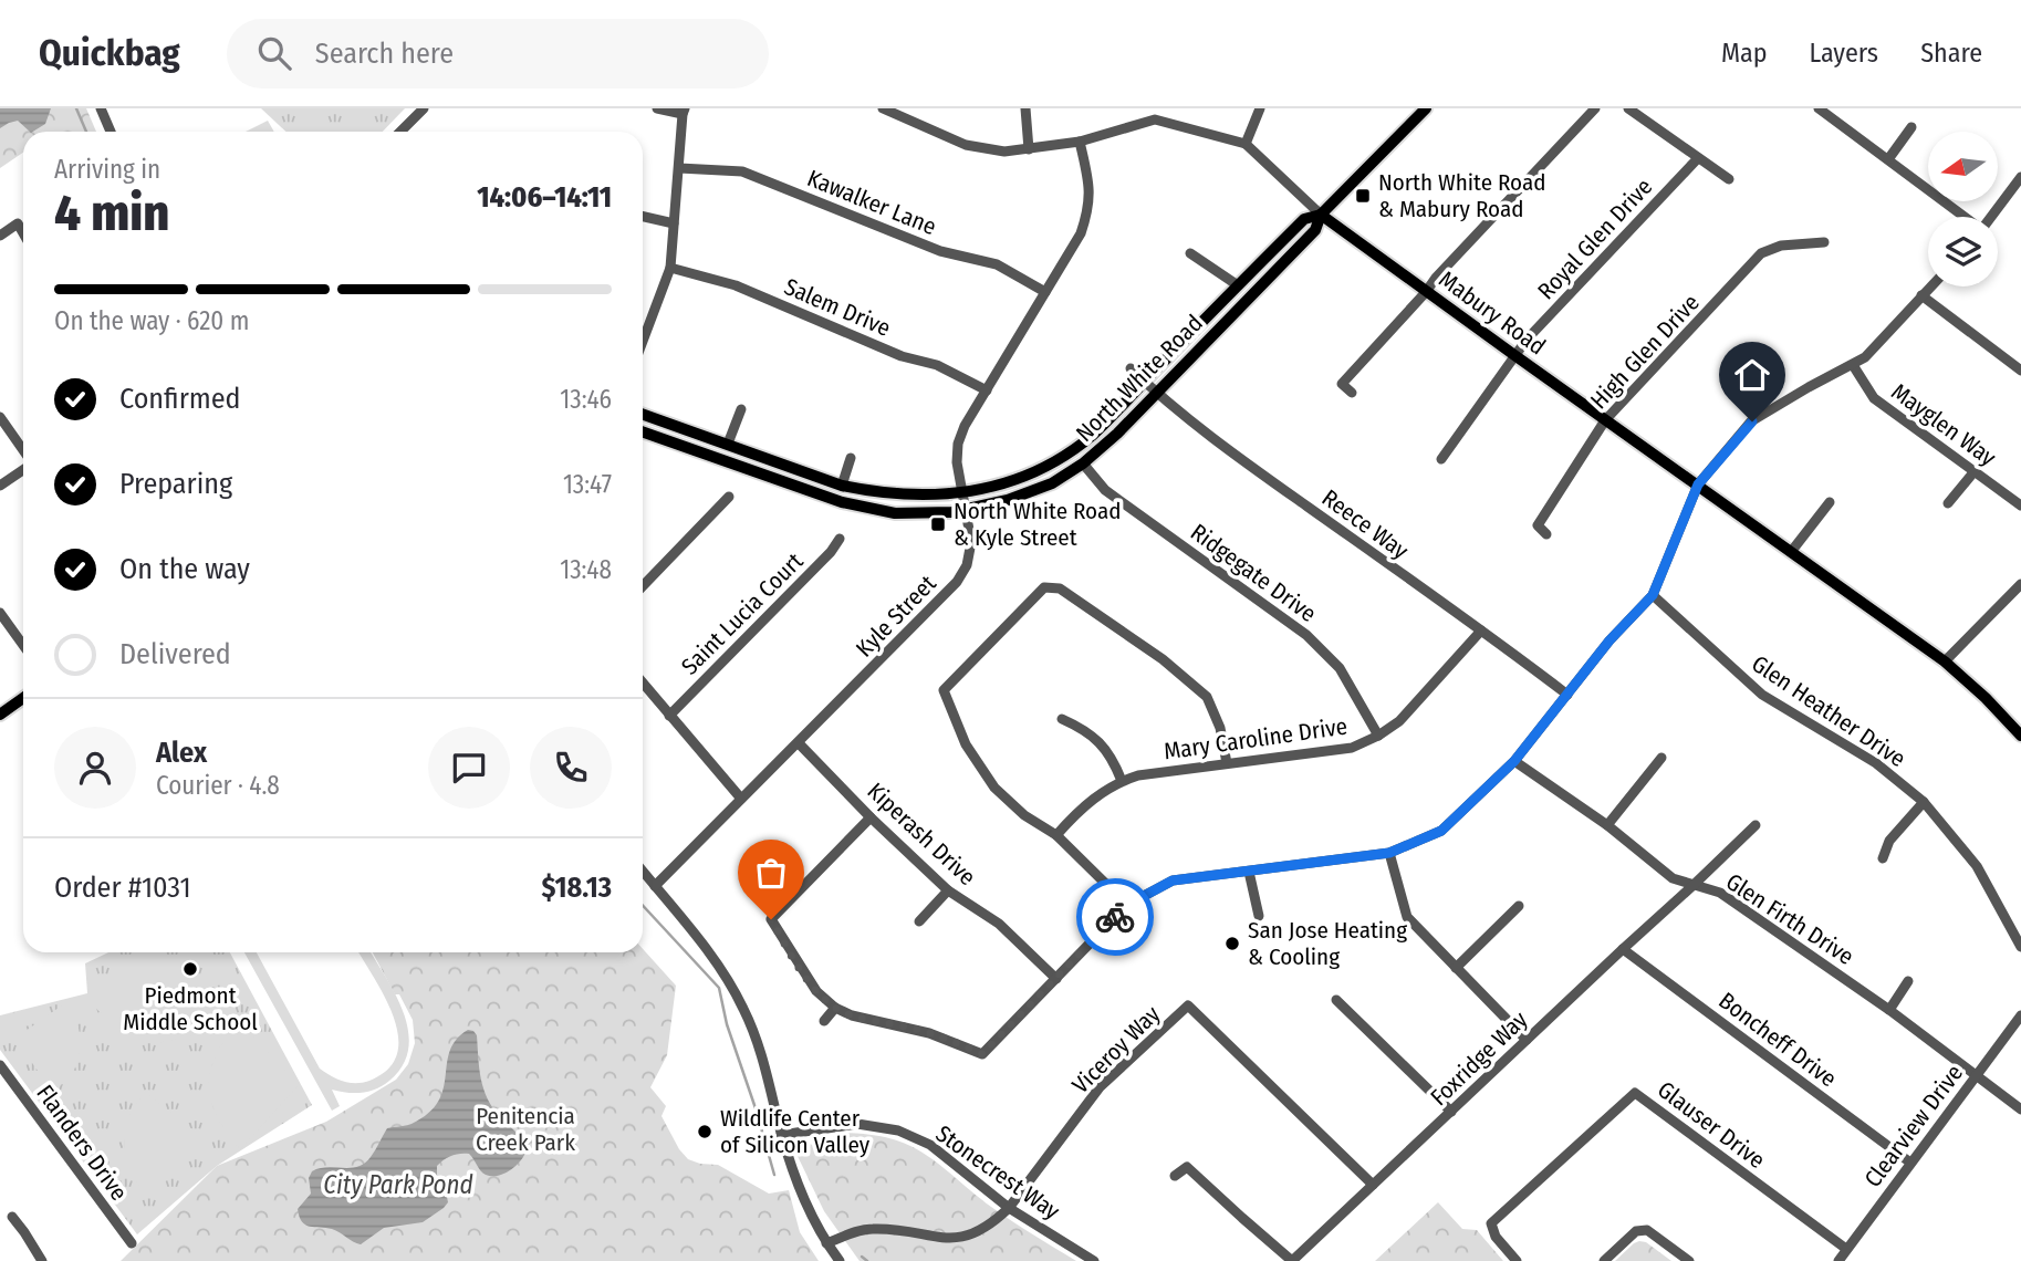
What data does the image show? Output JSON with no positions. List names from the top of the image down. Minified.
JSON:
{"streets":{"main road":["Mabury Road","North White Road"],"street":["Kawalker Lane","Royal Glen Drive","Salem Drive","High Glen Drive","Mayglen Way","Reece Way","Ridgegate Drive","Saint Lucia Court","Kyle Street","Glen Heather Drive","Mary Caroline Drive","Kiperash Drive","Glen Firth Drive","Boncheff Drive","Viceroy Way","Foxridge Way","Glauser Drive","Clearview Drive","Flanders Drive","Stonecrest Way"]},"crossings":[["Kawalker Lane","Kyle Street"],["Royal Glen Drive","Mabury Road"],["Salem Drive","Kyle Street"],["Mabury Road","High Glen Drive"],["Mabury Road","North White Road"],["Mabury Road","Kyle Street"],["North White Road","Reece Way"],["North White Road","Ridgegate Drive"],["North White Road","Kyle Street"],["Reece Way","Mary Caroline Drive"],["Ridgegate Drive","Mary Caroline Drive"],["Kyle Street","Kiperash Drive"],["Glen Firth Drive","Foxridge Way"],["Glen Firth Drive","Clearview Drive"],["Boncheff Drive","Foxridge Way"],["Boncheff Drive","Clearview Drive"],["Viceroy Way","Foxridge Way"],["Viceroy Way","Stonecrest Way"],["Glauser Drive","Clearview Drive"]],"water":["City Park Pond"],"parks":["Penitencia Creek Park"],"places":{"transit":["North White Road & Mabury Road","North White Road & Kyle Street"],"other":["San Jose Heating & Cooling","Piedmont Middle School","Wildlife Center of Silicon Valley"]},"north":"left","page":{"header":"Quickbag","search":"Search here","nav":["Map","Layers","Share"],"heading":["4 min","Arriving in","14:06–14:11"],"panel":["Alex","Courier · 4.8","Order #1031","$18.13"],"bar":"On the way · 620 m","list":[["Confirmed","13:46"],["Preparing","13:47"],["On the way","13:48"],"Delivered"]}}
